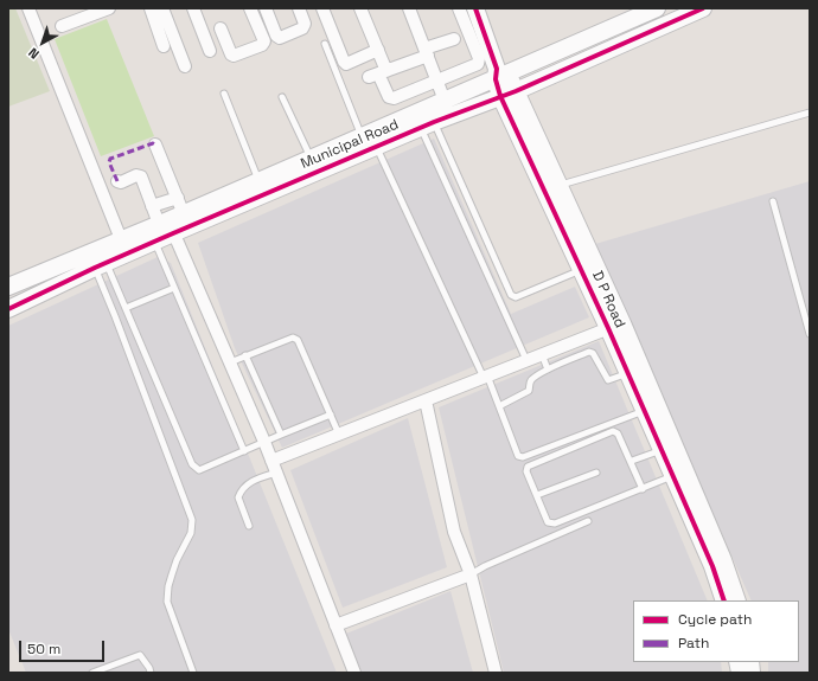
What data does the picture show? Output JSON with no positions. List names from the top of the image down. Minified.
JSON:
{"streets":{"street":["Municipal Road","D P Road"]},"crossings":[["Municipal Road","D P Road"]],"legend":["Cycle path","Path"],"scale_bar":"50 m","north":"bottom left"}
